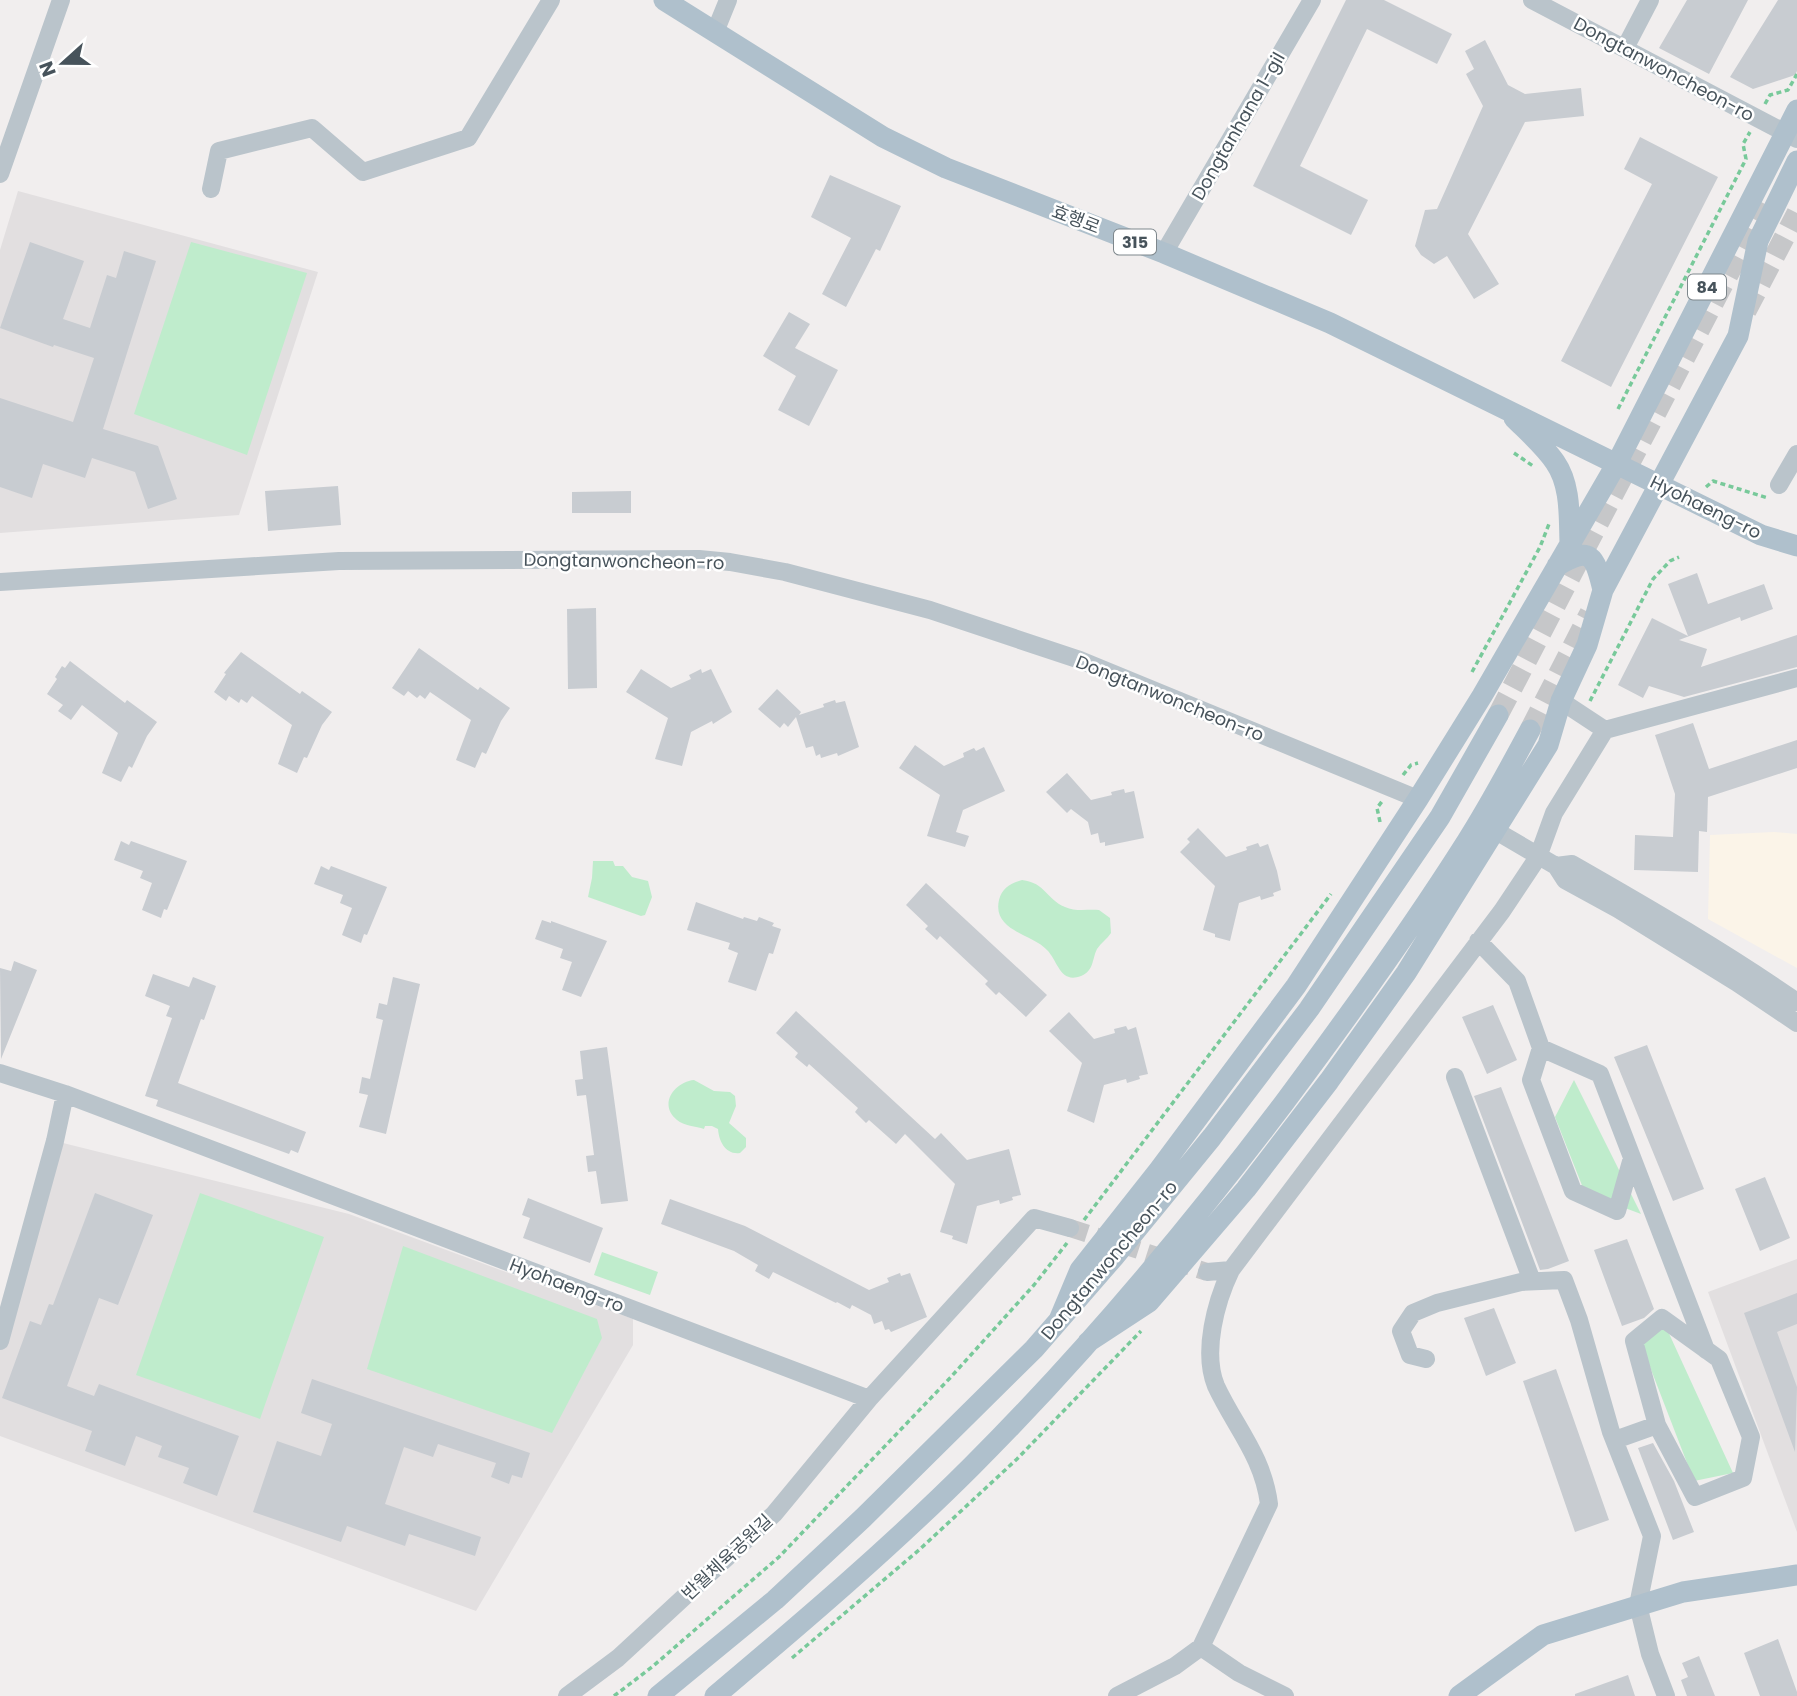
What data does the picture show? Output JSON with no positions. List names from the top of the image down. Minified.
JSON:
{"streets":{"main road":["Dongtanwoncheon-ro","효행로","315","84","Hyohaeng-ro"],"street":["Dongtanhana 1-gil","반월체육공원길"]},"crossings":[["Dongtanwoncheon-ro","84"],["Dongtanhana 1-gil","효행로"],["효행로","84"],["효행로","Hyohaeng-ro"],["84","Hyohaeng-ro"],["Hyohaeng-ro","반월체육공원길"]],"north":"left"}
